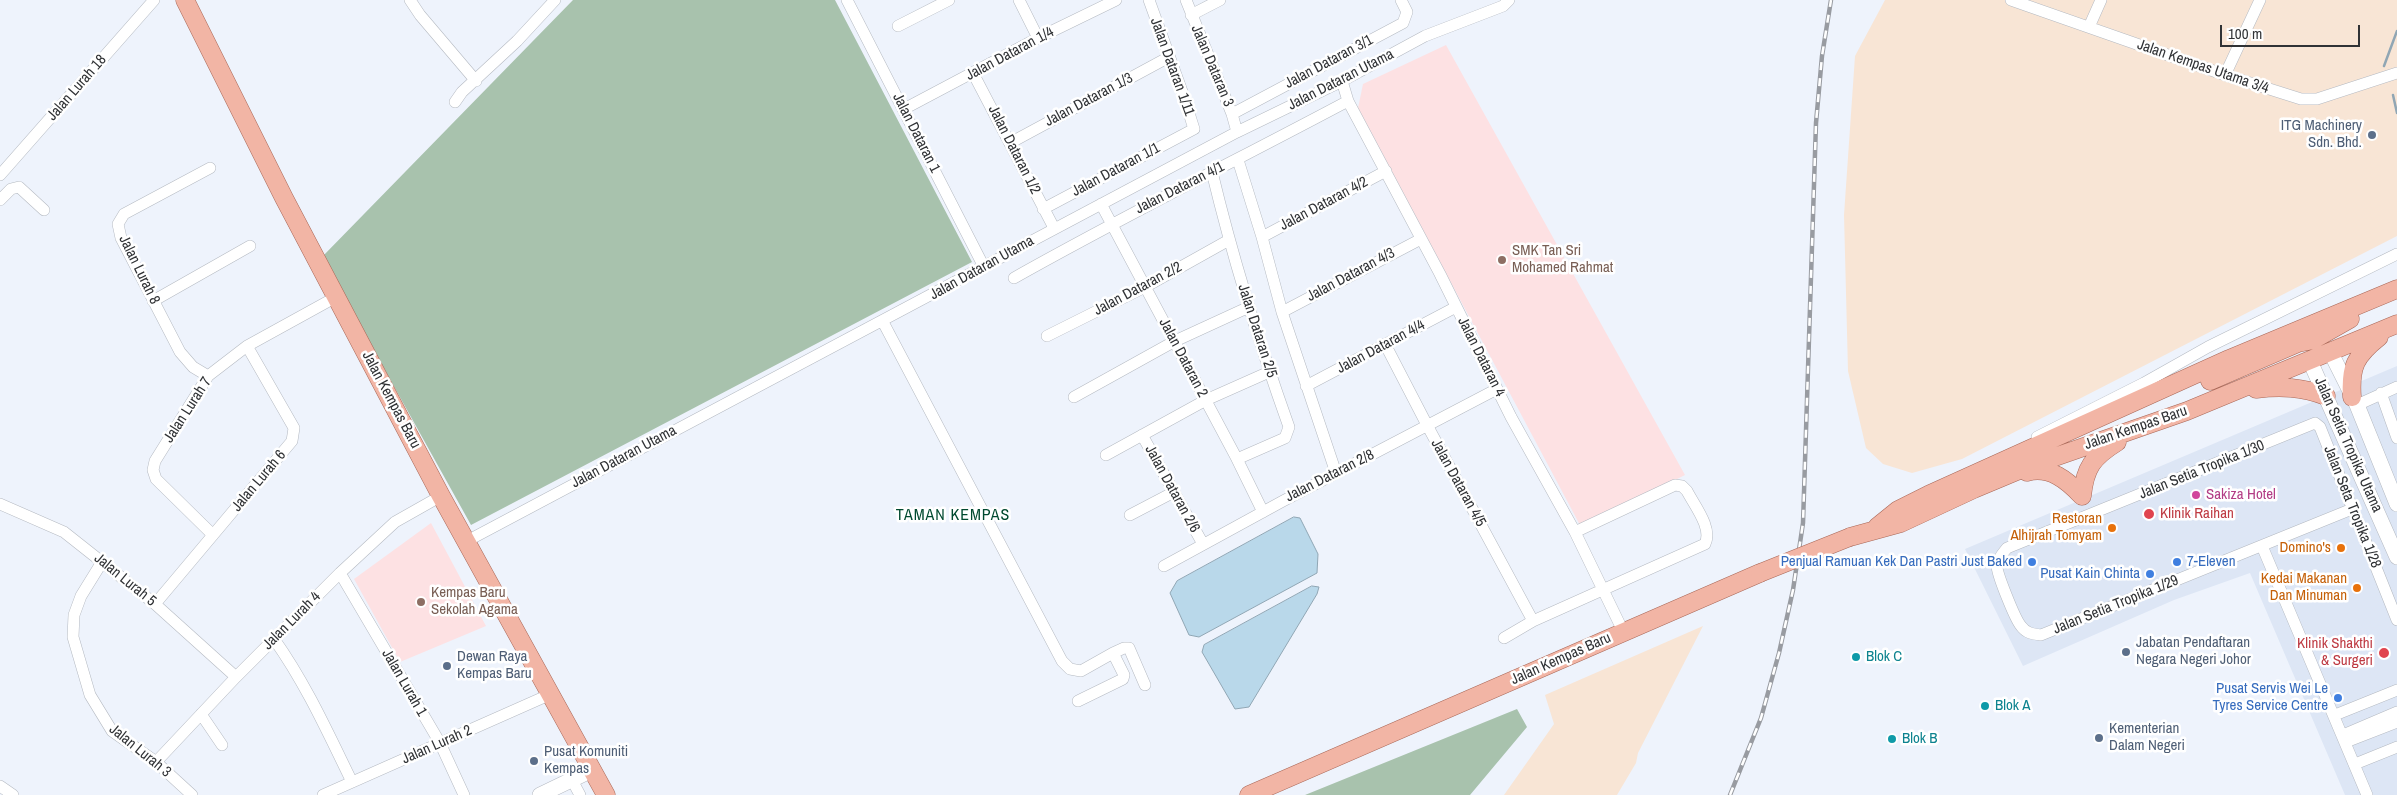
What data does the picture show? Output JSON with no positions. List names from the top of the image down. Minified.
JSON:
{"streets":{"main road":["Jalan Kempas Baru","Jalan Setia Tropika Utama"],"street":["Jalan Dataran 1/4","Jalan Dataran 3/1","Jalan Dataran 3","Jalan Dataran 1/11","Jalan Kempas Utama 3/4","Jalan Dataran Utama","Jalan Lurah 18","Jalan Dataran 1/3","Jalan Dataran 1","Jalan Dataran 1/2","Jalan Dataran 1/1","Jalan Dataran 4/1","Jalan Dataran 4/2","Jalan Lurah 8","Jalan Dataran 4/3","Jalan Dataran 2/2","Jalan Dataran 2/5","Jalan Dataran 4/4","Jalan Dataran 4","Jalan Dataran 2","Jalan Lurah 7","Jalan Setia Tropika 1/30","Jalan Dataran 2/8","Jalan Lurah 6","Jalan Dataran 4/5","Jalan Dataran 2/6","Jalan Seta Tropika 1/28","Jalan Lurah 5","Jalan Setia Tropika 1/29","Jalan Lurah 4","Jalan Lurah 1","Jalan Lurah 2","Jalan Lurah 3"]},"crossings":[["Jalan Dataran 1/4","Jalan Dataran 1"],["Jalan Dataran 1/4","Jalan Dataran 1/2"],["Jalan Dataran 3/1","Jalan Dataran 3"],["Jalan Dataran 3","Jalan Dataran Utama"],["Jalan Dataran 1/11","Jalan Dataran 1/3"],["Jalan Dataran 1/11","Jalan Dataran 1/1"],["Jalan Dataran Utama","Jalan Dataran 1"],["Jalan Dataran Utama","Jalan Dataran 1/2"],["Jalan Dataran Utama","Jalan Dataran 4"],["Jalan Dataran Utama","Jalan Dataran 2"],["Jalan Dataran Utama","Jalan Kempas Baru"],["Jalan Dataran 1/3","Jalan Dataran 1/2"],["Jalan Dataran 1/2","Jalan Dataran 1/1"],["Jalan Dataran 4/1","Jalan Dataran 2/5"],["Jalan Dataran 4/1","Jalan Dataran 4"],["Jalan Dataran 4/1","Jalan Dataran 2"],["Jalan Dataran 4/2","Jalan Dataran 4"],["Jalan Lurah 8","Jalan Lurah 7"],["Jalan Dataran 4/3","Jalan Dataran 4"],["Jalan Dataran 2/2","Jalan Dataran 2/5"],["Jalan Dataran 2/2","Jalan Dataran 2"],["Jalan Dataran 2/5","Jalan Dataran 2"],["Jalan Dataran 4/4","Jalan Dataran 4"],["Jalan Dataran 4/4","Jalan Dataran 4/5"],["Jalan Dataran 4","Jalan Kempas Baru"],["Jalan Dataran 4","Jalan Dataran 2/8"],["Jalan Dataran 2","Jalan Dataran 2/8"],["Jalan Kempas Baru","Jalan Lurah 7"],["Jalan Kempas Baru","Jalan Setia Tropika Utama"],["Jalan Kempas Baru","Jalan Lurah 4"],["Jalan Kempas Baru","Jalan Lurah 2"],["Jalan Lurah 7","Jalan Lurah 6"],["Jalan Setia Tropika 1/30","Jalan Seta Tropika 1/28"],["Jalan Setia Tropika 1/30","Jalan Setia Tropika 1/29"],["Jalan Dataran 2/8","Jalan Dataran 4/5"],["Jalan Dataran 2/8","Jalan Dataran 2/6"],["Jalan Lurah 6","Jalan Lurah 5"],["Jalan Seta Tropika 1/28","Jalan Setia Tropika 1/29"],["Jalan Lurah 5","Jalan Lurah 4"],["Jalan Lurah 5","Jalan Lurah 3"],["Jalan Lurah 4","Jalan Lurah 1"],["Jalan Lurah 4","Jalan Lurah 3"],["Jalan Lurah 1","Jalan Lurah 2"]],"districts":["TAMAN KEMPAS"],"places":["ITG Machinery Sdn. Bhd.","SMK Tan Sri Mohamed Rahmat","Sakiza Hotel","Klinik Raihan","Restoran Alhijrah Tomyam","Domino's","Penjual Ramuan Kek Dan Pastri Just Baked","7-Eleven","Pusat Kain Chinta","Kedai Makanan Dan Minuman","Kempas Baru Sekolah Agama","Jabatan Pendaftaran Negara Negeri Johor","Klinik Shakthi & Surgeri","Blok C","Dewan Raya Kempas Baru","Pusat Servis Wei Le Tyres Service Centre","Blok A","Kementerian Dalam Negeri","Blok B","Pusat Komuniti Kempas"],"scale_bar":"100 m"}
